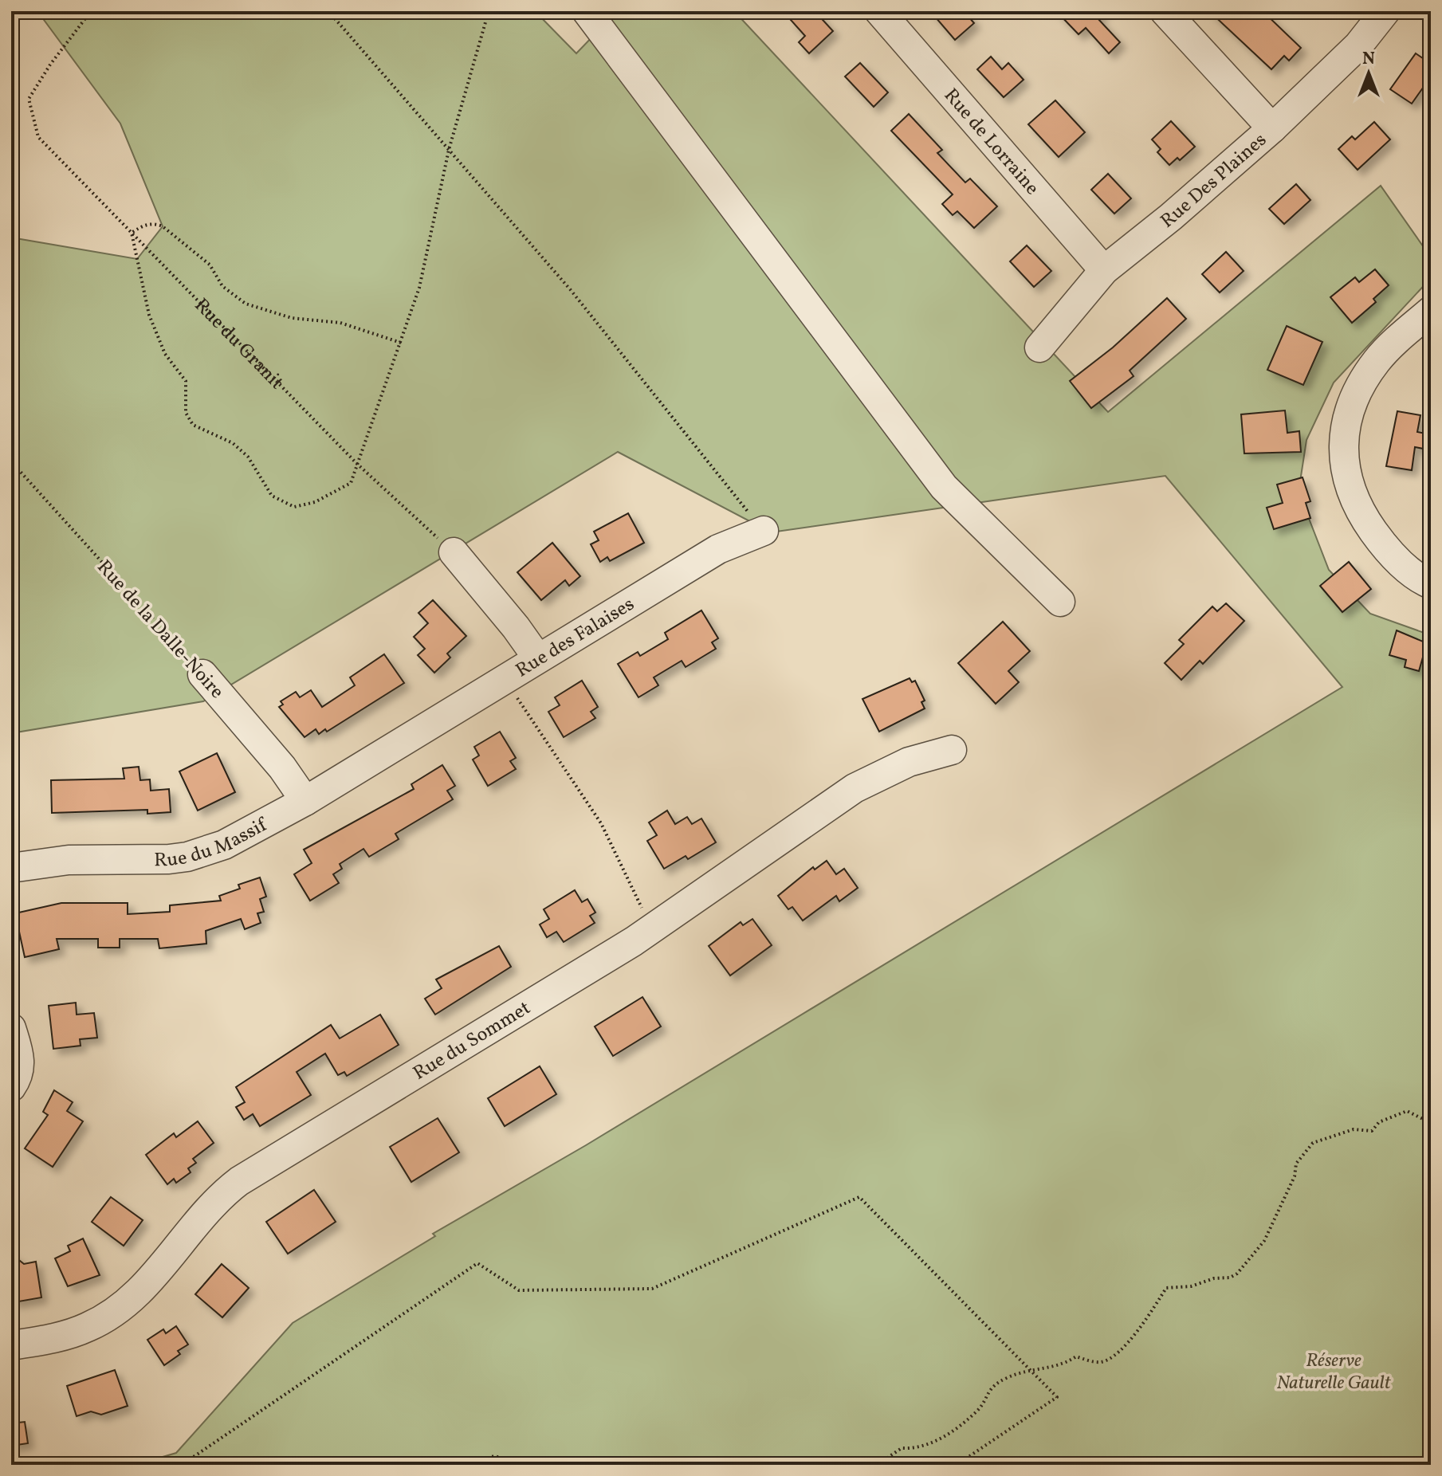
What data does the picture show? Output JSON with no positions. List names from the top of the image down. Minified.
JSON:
{"streets":{"street":["Rue de Lorraine","Rue Des Plaines","Rue de la Dalle-Noire","Rue des Falaises","Rue du Massif","Rue du Sommet"],"path":["Rue du Granit"]},"crossings":[["Rue de Lorraine","Rue Des Plaines"],["Rue de la Dalle-Noire","Rue du Massif"],["Rue des Falaises","Rue du Massif"]],"parks":["Réserve Naturelle Gault"],"north":"top"}
